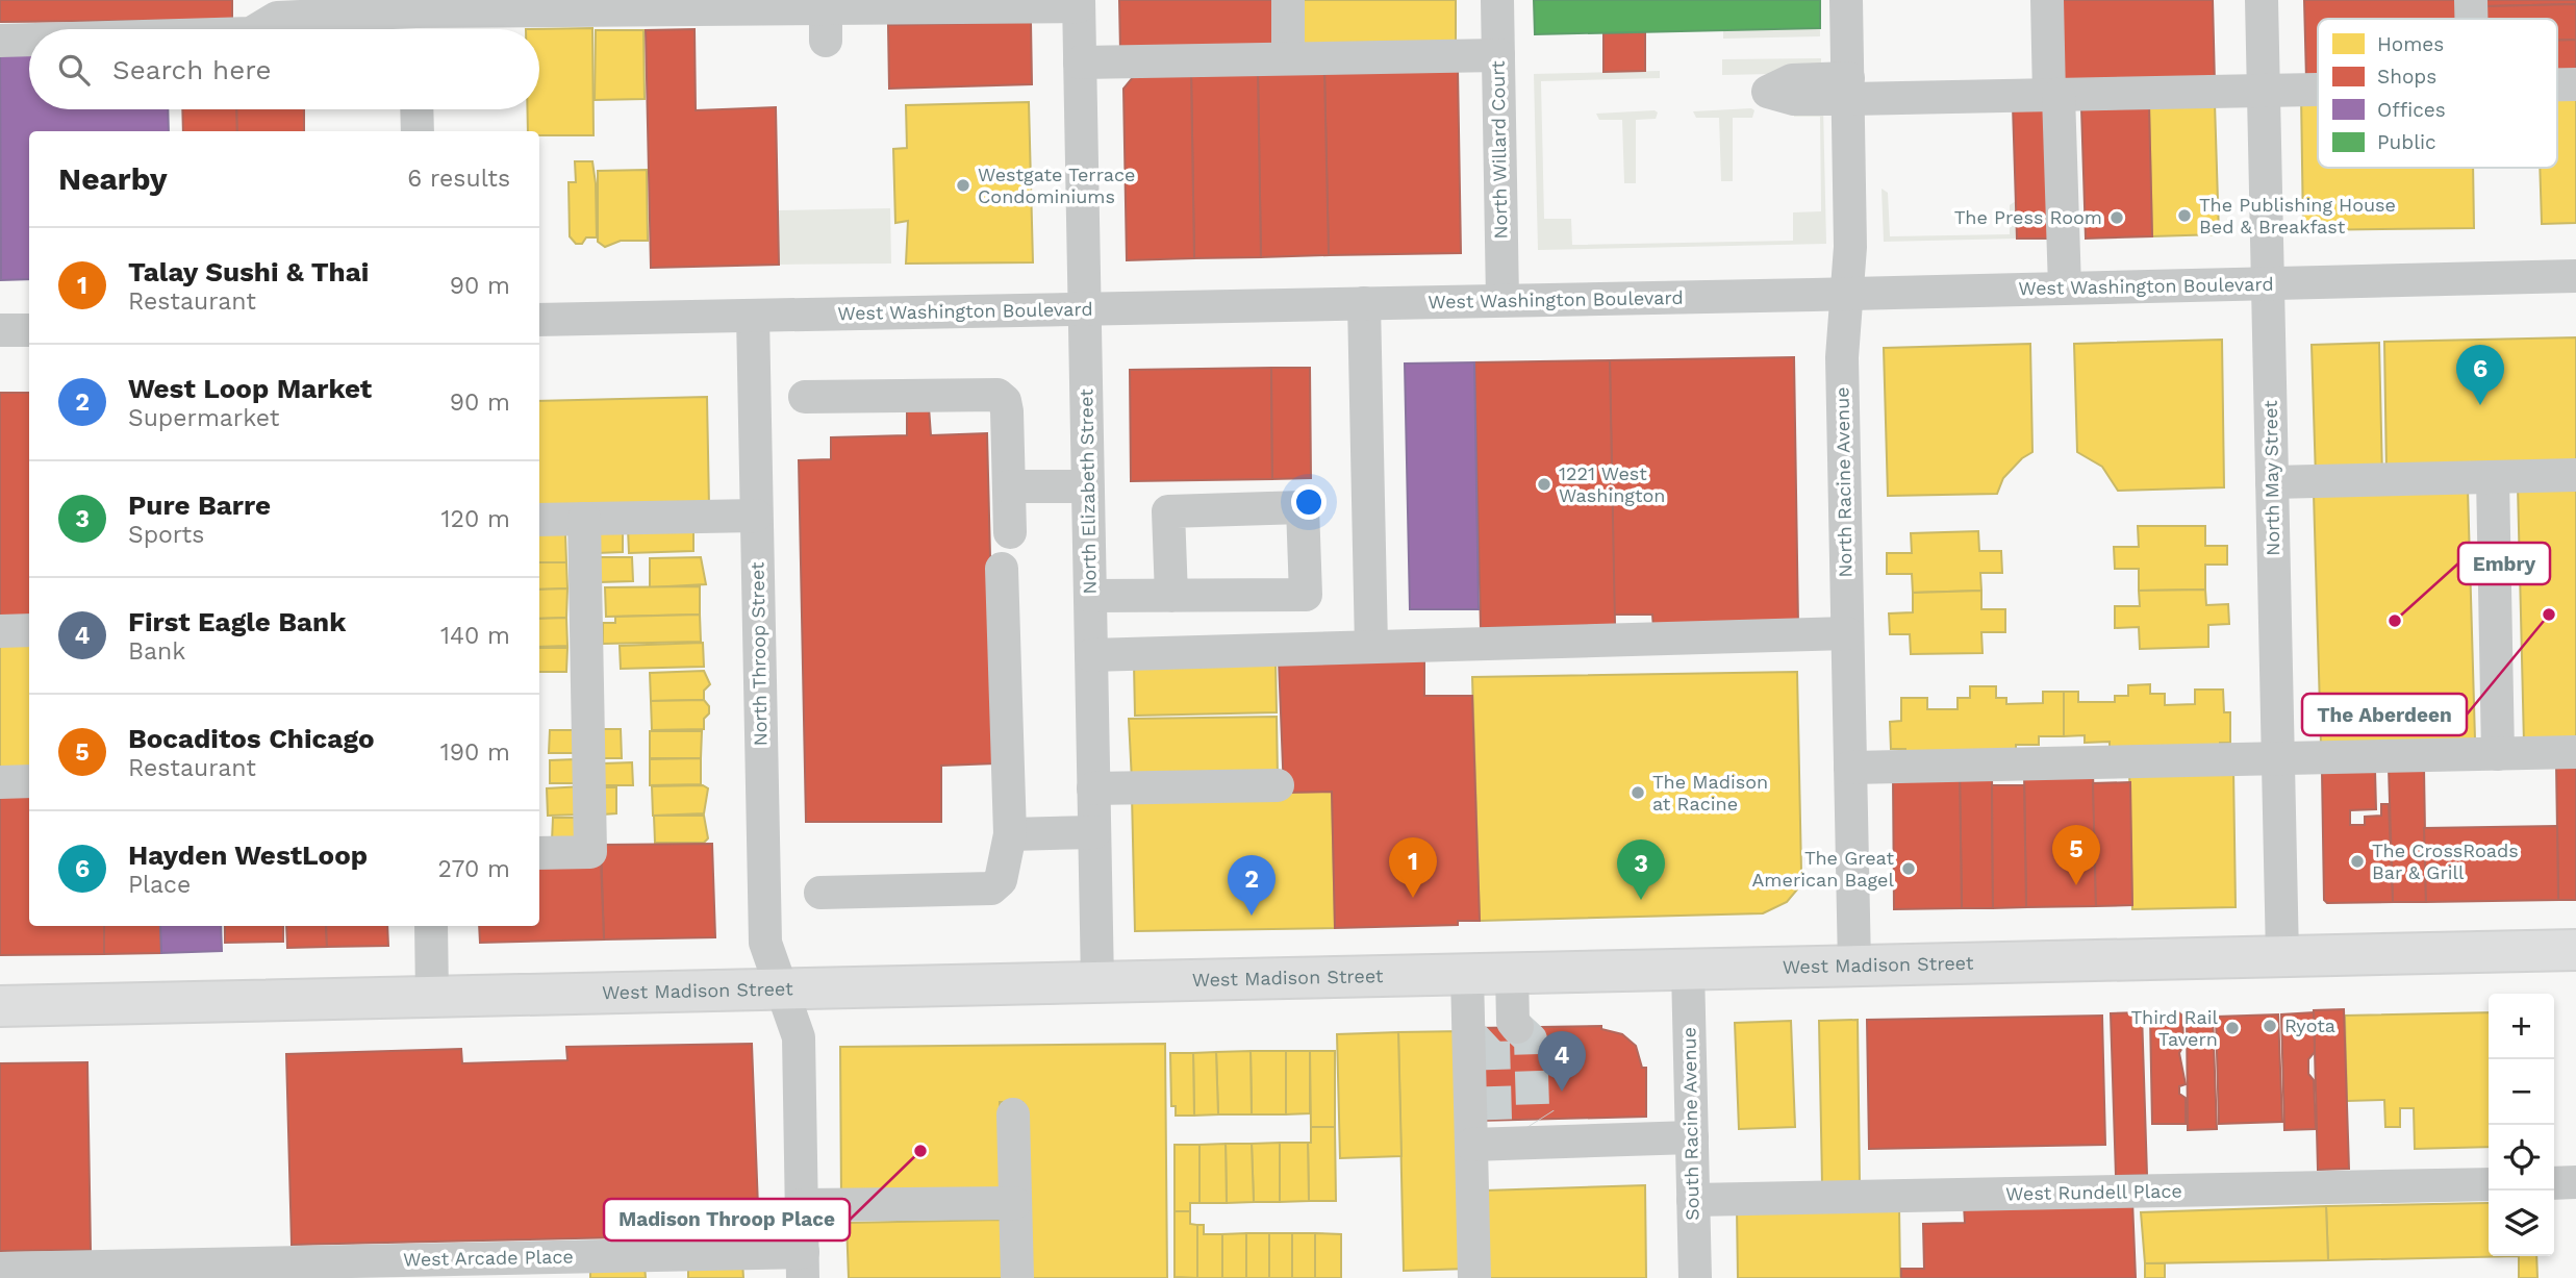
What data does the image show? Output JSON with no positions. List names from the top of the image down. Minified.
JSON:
{"streets":{"main road":["West Madison Street"],"street":["North Willard Court","West Washington Boulevard","North May Street","North Racine Avenue","North Elizabeth Street","North Throop Street","South Racine Avenue","West Rundell Place","West Arcade Place"]},"crossings":[["North Willard Court","West Washington Boulevard"],["West Washington Boulevard","North May Street"],["West Washington Boulevard","North Racine Avenue"],["West Washington Boulevard","North Elizabeth Street"],["West Washington Boulevard","North Throop Street"],["North May Street","West Madison Street"],["North Racine Avenue","West Madison Street"],["North Elizabeth Street","West Madison Street"],["North Throop Street","West Madison Street"],["North Throop Street","West Arcade Place"],["West Madison Street","South Racine Avenue"],["South Racine Avenue","West Rundell Place"]],"places":["Westgate Terrace Condominiums","The Publishing House Bed & Breakfast","The Press Room","1221 West Washington","The Aberdeen","Embry","The Madison at Racine","The CrossRoads Bar & Grill","The Great American Bagel","Ryota","Third Rail Tavern","Madison Throop Place"],"legend":["Homes","Shops","Offices","Public"],"page":{"search":"Search here","heading":["Nearby","6 results"],"list":[{"mark":"1","name":"Talay Sushi & Thai","note":"Restaurant","value":"90 m"},{"mark":"2","name":"West Loop Market","note":"Supermarket","value":"90 m"},{"mark":"3","name":"Pure Barre","note":"Sports","value":"120 m"},{"mark":"4","name":"First Eagle Bank","note":"Bank","value":"140 m"},{"mark":"5","name":"Bocaditos Chicago","note":"Restaurant","value":"190 m"},{"mark":"6","name":"Hayden WestLoop","note":"Place","value":"270 m"}],"pins":["6","5","1","3","2","4"],"map_buttons":["+","−"]}}
